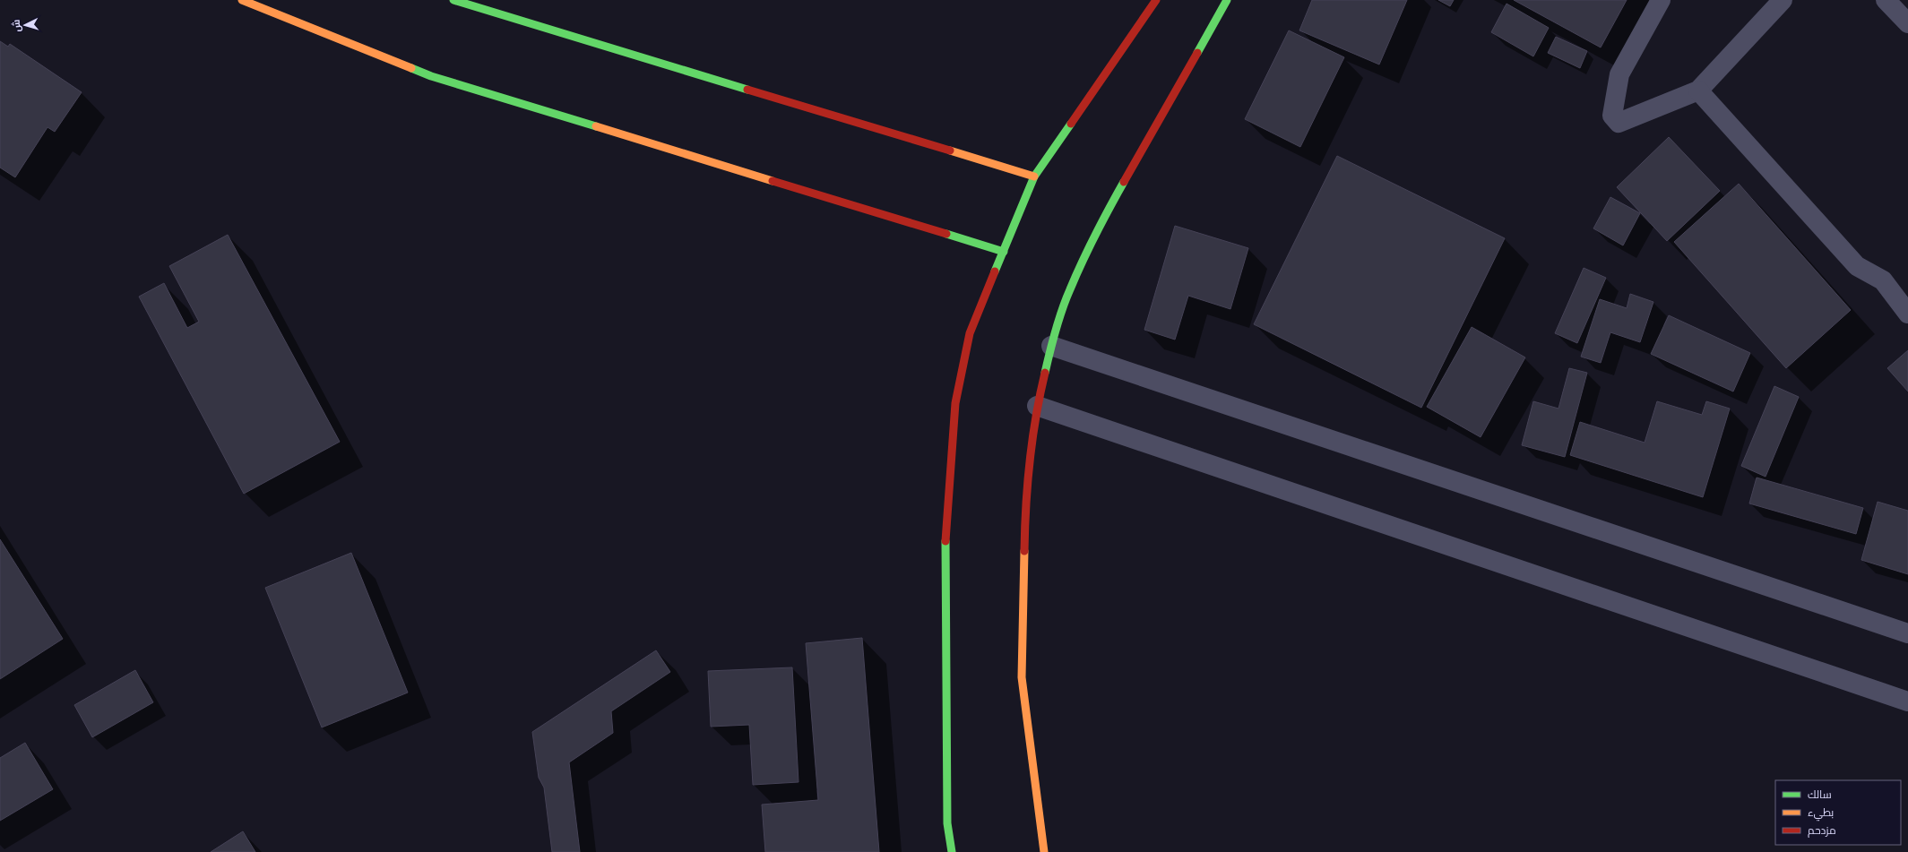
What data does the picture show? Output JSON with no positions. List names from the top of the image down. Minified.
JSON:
{"legend":["سالك","بطيء","مزدحم"],"north":"left"}
